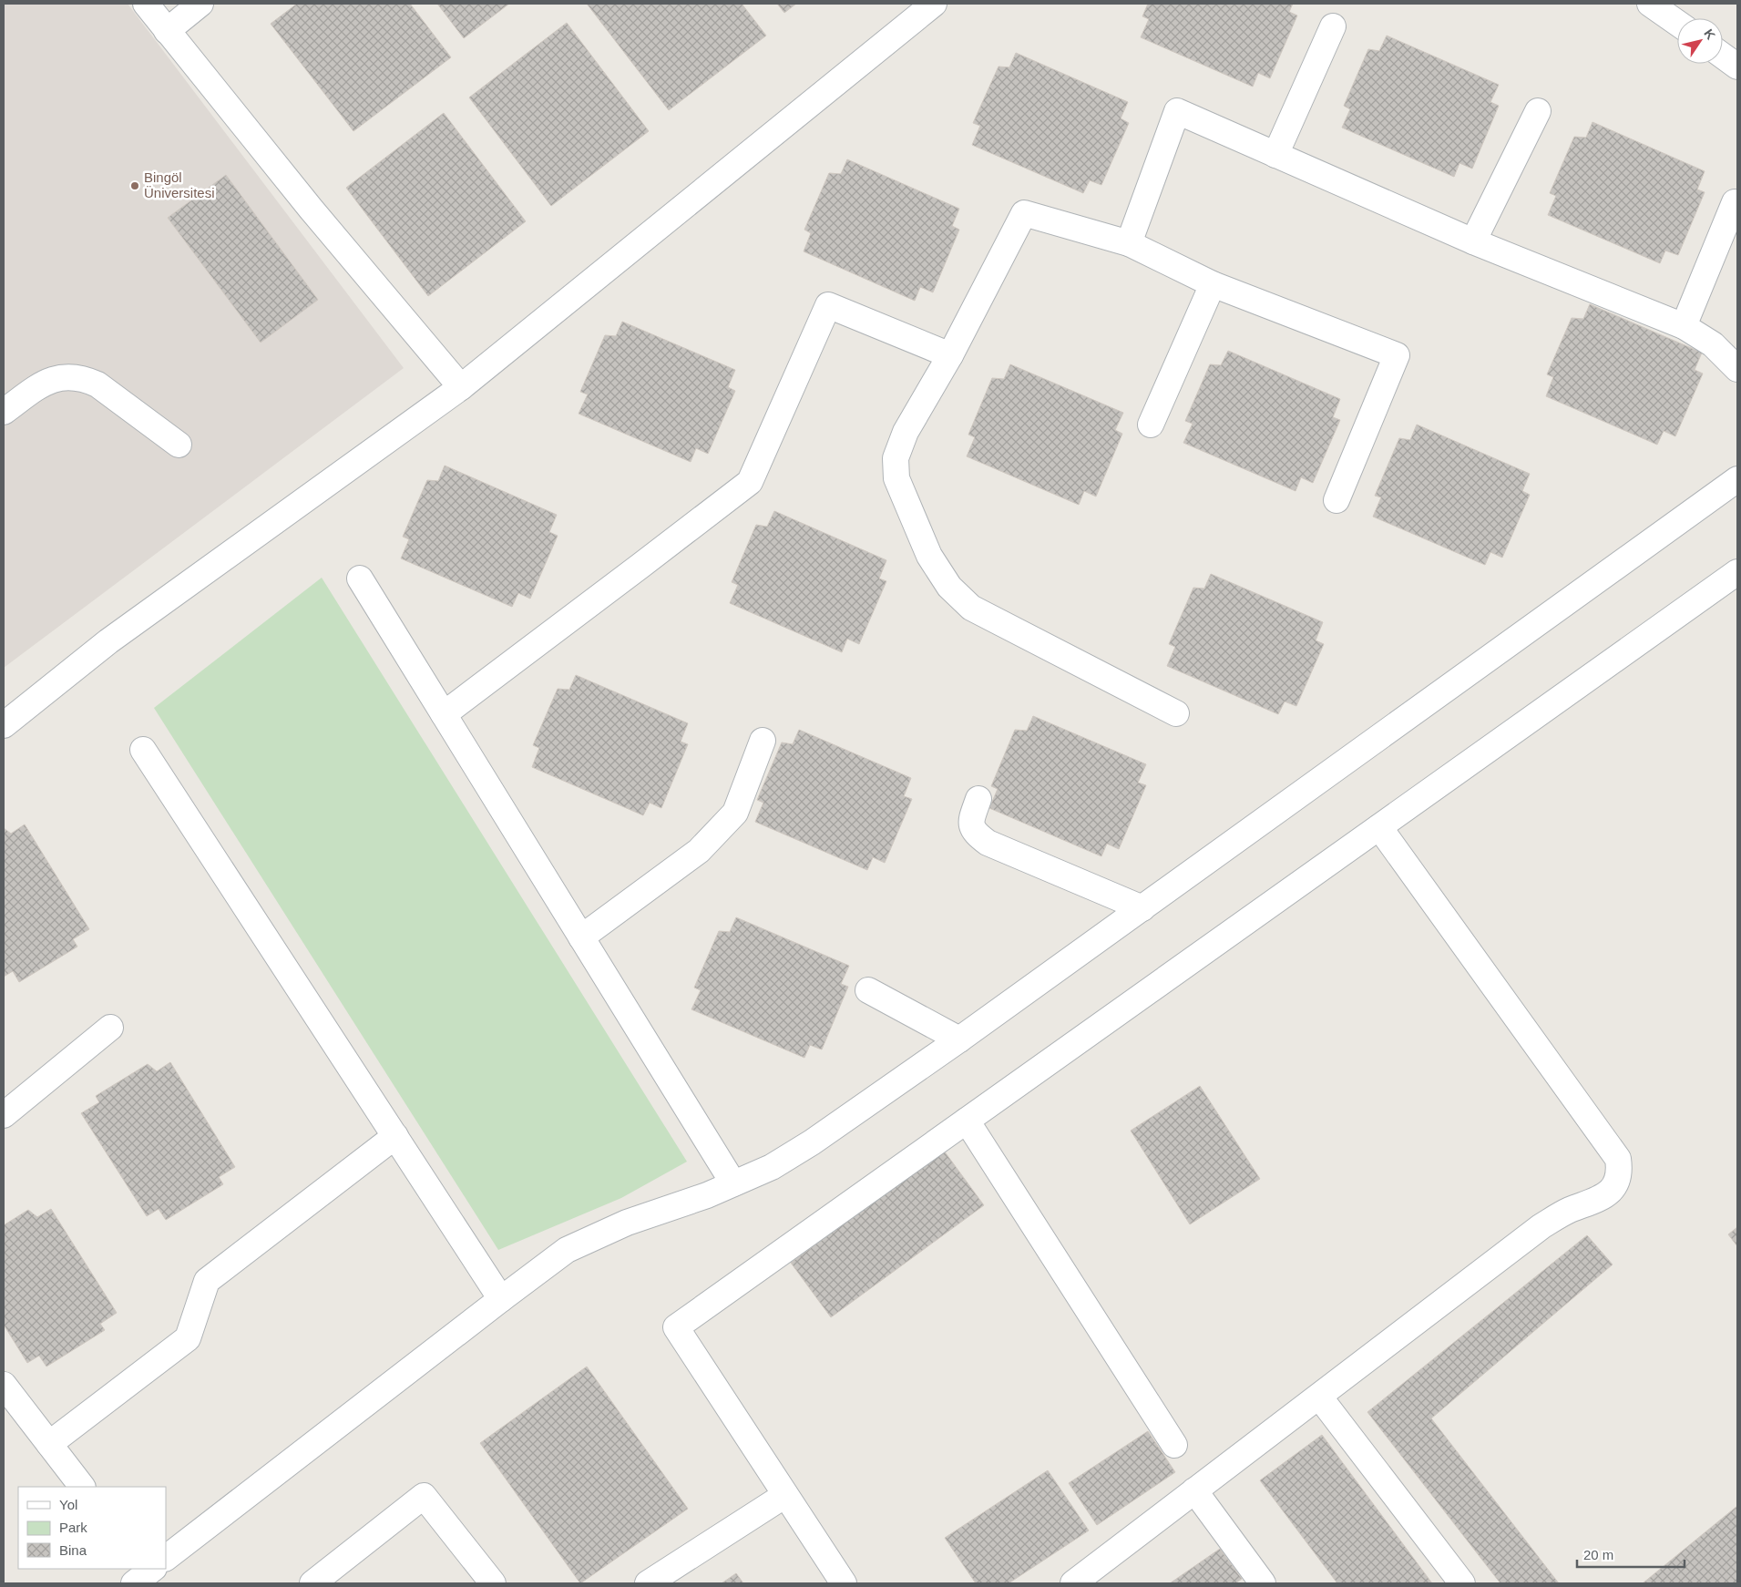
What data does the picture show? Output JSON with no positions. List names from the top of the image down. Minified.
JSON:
{"places":["Bingöl Üniversitesi"],"legend":["Yol","Park","Bina"],"scale_bar":"20 m","north":"top right"}
